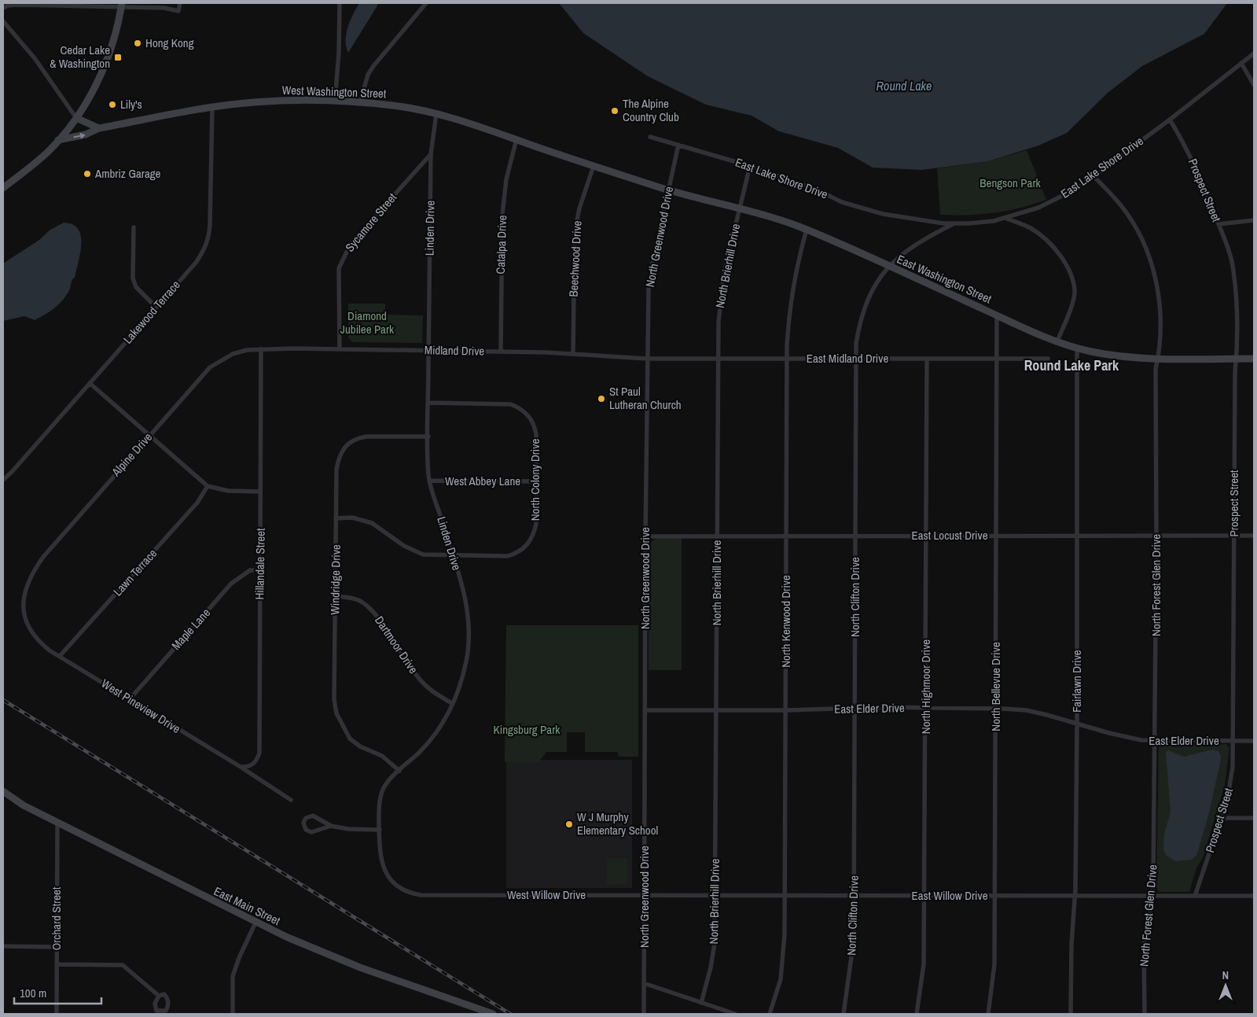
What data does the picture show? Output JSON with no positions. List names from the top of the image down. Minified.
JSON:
{"streets":{"main road":["West Washington Street","East Washington Street","East Main Street"],"street":["East Lake Shore Drive","Prospect Street","Sycamore Street","Linden Drive","North Greenwood Drive","Catalpa Drive","Beechwood Drive","North Brierhill Drive","Lakewood Terrace","Midland Drive","East Midland Drive","Alpine Drive","North Colony Drive","West Abbey Lane","East Locust Drive","Hillandale Street","Lawn Terrace","Windridge Drive","North Forest Glen Drive","North Clifton Drive","North Kenwood Drive","Maple Lane","Dartmoor Drive","Fairlawn Drive","North Highmoor Drive","North Bellevue Drive","West Pineview Drive","East Elder Drive","West Willow Drive","East Willow Drive","Orchard Street"]},"crossings":[["West Washington Street","Linden Drive"],["West Washington Street","Catalpa Drive"],["West Washington Street","Beechwood Drive"],["West Washington Street","East Washington Street"],["West Washington Street","Lakewood Terrace"],["East Lake Shore Drive","Prospect Street"],["East Lake Shore Drive","North Greenwood Drive"],["East Lake Shore Drive","North Brierhill Drive"],["East Lake Shore Drive","North Forest Glen Drive"],["East Lake Shore Drive","North Clifton Drive"],["Prospect Street","East Washington Street"],["Prospect Street","East Locust Drive"],["Prospect Street","East Elder Drive"],["Prospect Street","East Willow Drive"],["Sycamore Street","Linden Drive"],["Sycamore Street","Midland Drive"],["Linden Drive","Midland Drive"],["Linden Drive","North Colony Drive"],["Linden Drive","West Abbey Lane"],["Linden Drive","Windridge Drive"],["Linden Drive","Dartmoor Drive"],["Linden Drive","West Willow Drive"],["North Greenwood Drive","East Washington Street"],["North Greenwood Drive","Midland Drive"],["North Greenwood Drive","East Midland Drive"],["North Greenwood Drive","East Locust Drive"],["North Greenwood Drive","East Elder Drive"],["North Greenwood Drive","West Willow Drive"],["North Greenwood Drive","East Willow Drive"],["Catalpa Drive","Midland Drive"],["Beechwood Drive","Midland Drive"],["North Brierhill Drive","East Washington Street"],["North Brierhill Drive","East Midland Drive"],["North Brierhill Drive","East Locust Drive"],["North Brierhill Drive","East Elder Drive"],["North Brierhill Drive","East Willow Drive"],["East Washington Street","North Forest Glen Drive"],["East Washington Street","North Clifton Drive"],["East Washington Street","North Kenwood Drive"],["East Washington Street","Fairlawn Drive"],["East Washington Street","North Bellevue Drive"],["Midland Drive","East Midland Drive"],["Midland Drive","Alpine Drive"],["Midland Drive","Hillandale Street"],["East Midland Drive","North Clifton Drive"],["East Midland Drive","North Kenwood Drive"],["East Midland Drive","North Highmoor Drive"],["East Midland Drive","North Bellevue Drive"],["Alpine Drive","Hillandale Street"],["Alpine Drive","West Pineview Drive"],["North Colony Drive","West Abbey Lane"],["North Colony Drive","Windridge Drive"],["East Locust Drive","North Forest Glen Drive"],["East Locust Drive","North Clifton Drive"],["East Locust Drive","North Kenwood Drive"],["East Locust Drive","Fairlawn Drive"],["East Locust Drive","North Highmoor Drive"],["East Locust Drive","North Bellevue Drive"],["Hillandale Street","Maple Lane"],["Hillandale Street","West Pineview Drive"],["Lawn Terrace","West Pineview Drive"],["Windridge Drive","Dartmoor Drive"],["North Forest Glen Drive","East Elder Drive"],["North Forest Glen Drive","East Willow Drive"],["North Clifton Drive","East Elder Drive"],["North Clifton Drive","East Willow Drive"],["North Kenwood Drive","East Elder Drive"],["North Kenwood Drive","East Willow Drive"],["Maple Lane","West Pineview Drive"],["Fairlawn Drive","East Elder Drive"],["Fairlawn Drive","East Willow Drive"],["North Highmoor Drive","East Elder Drive"],["North Highmoor Drive","East Willow Drive"],["North Bellevue Drive","East Elder Drive"],["North Bellevue Drive","East Willow Drive"],["West Willow Drive","East Willow Drive"],["East Main Street","Orchard Street"]],"districts":["Round Lake Park"],"water":["Round Lake"],"parks":["Bengson Park","Diamond Jubilee Park","Kingsburg Park"],"places":{"other":["Hong Kong","Lily's","The Alpine Country Club","Ambriz Garage","St Paul Lutheran Church","W J Murphy Elementary School"],"transit":["Cedar Lake & Washington"]},"scale_bar":"100 m","north":"top"}
